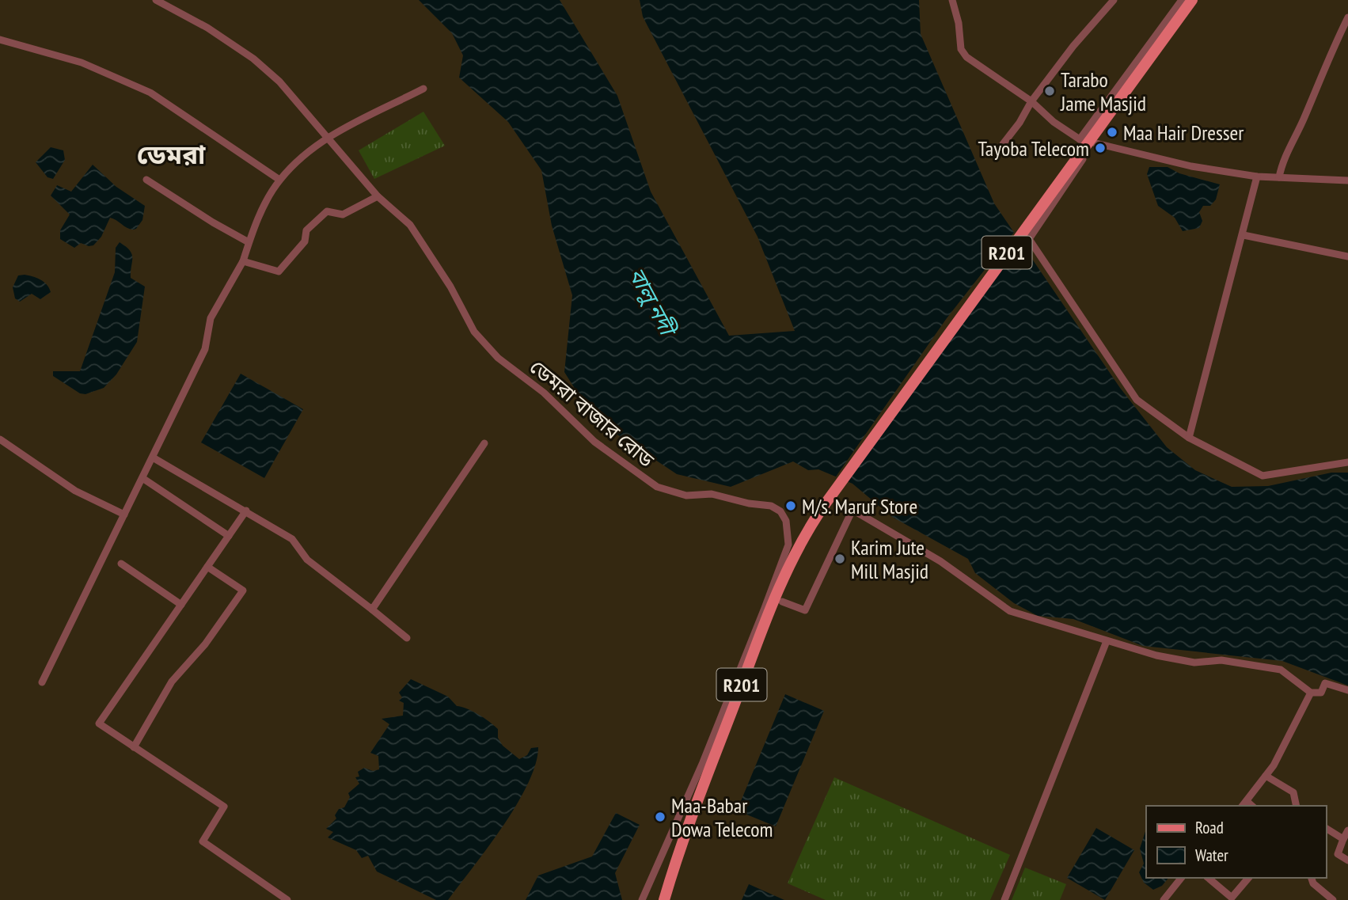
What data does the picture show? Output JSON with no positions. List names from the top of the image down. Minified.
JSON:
{"streets":{"main road":["R201"],"street":["ডেমরা বাজার রোড"]},"districts":["ডেমরা"],"water":["বালু নদী"],"places":["Tarabo Jame Masjid","Maa Hair Dresser","Tayoba Telecom","M/s. Maruf Store","Karim Jute Mill Masjid","Maa-Babar Dowa Telecom"],"legend":["Road","Water"]}
